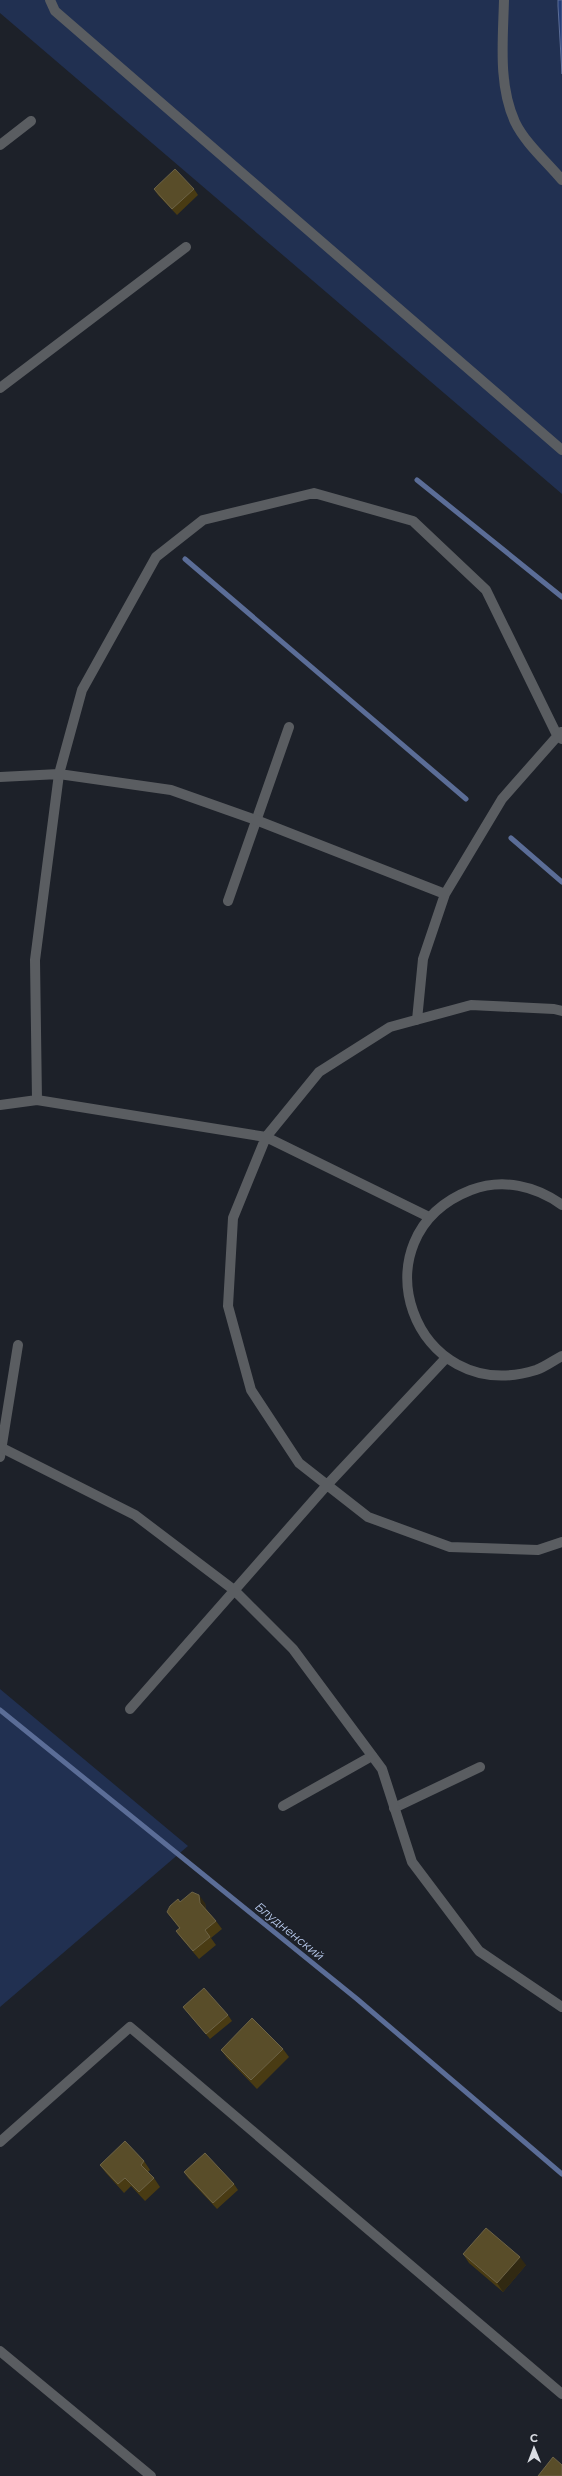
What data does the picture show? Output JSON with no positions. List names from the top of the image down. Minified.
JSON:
{"water":["Блудненский"],"north":"top"}
